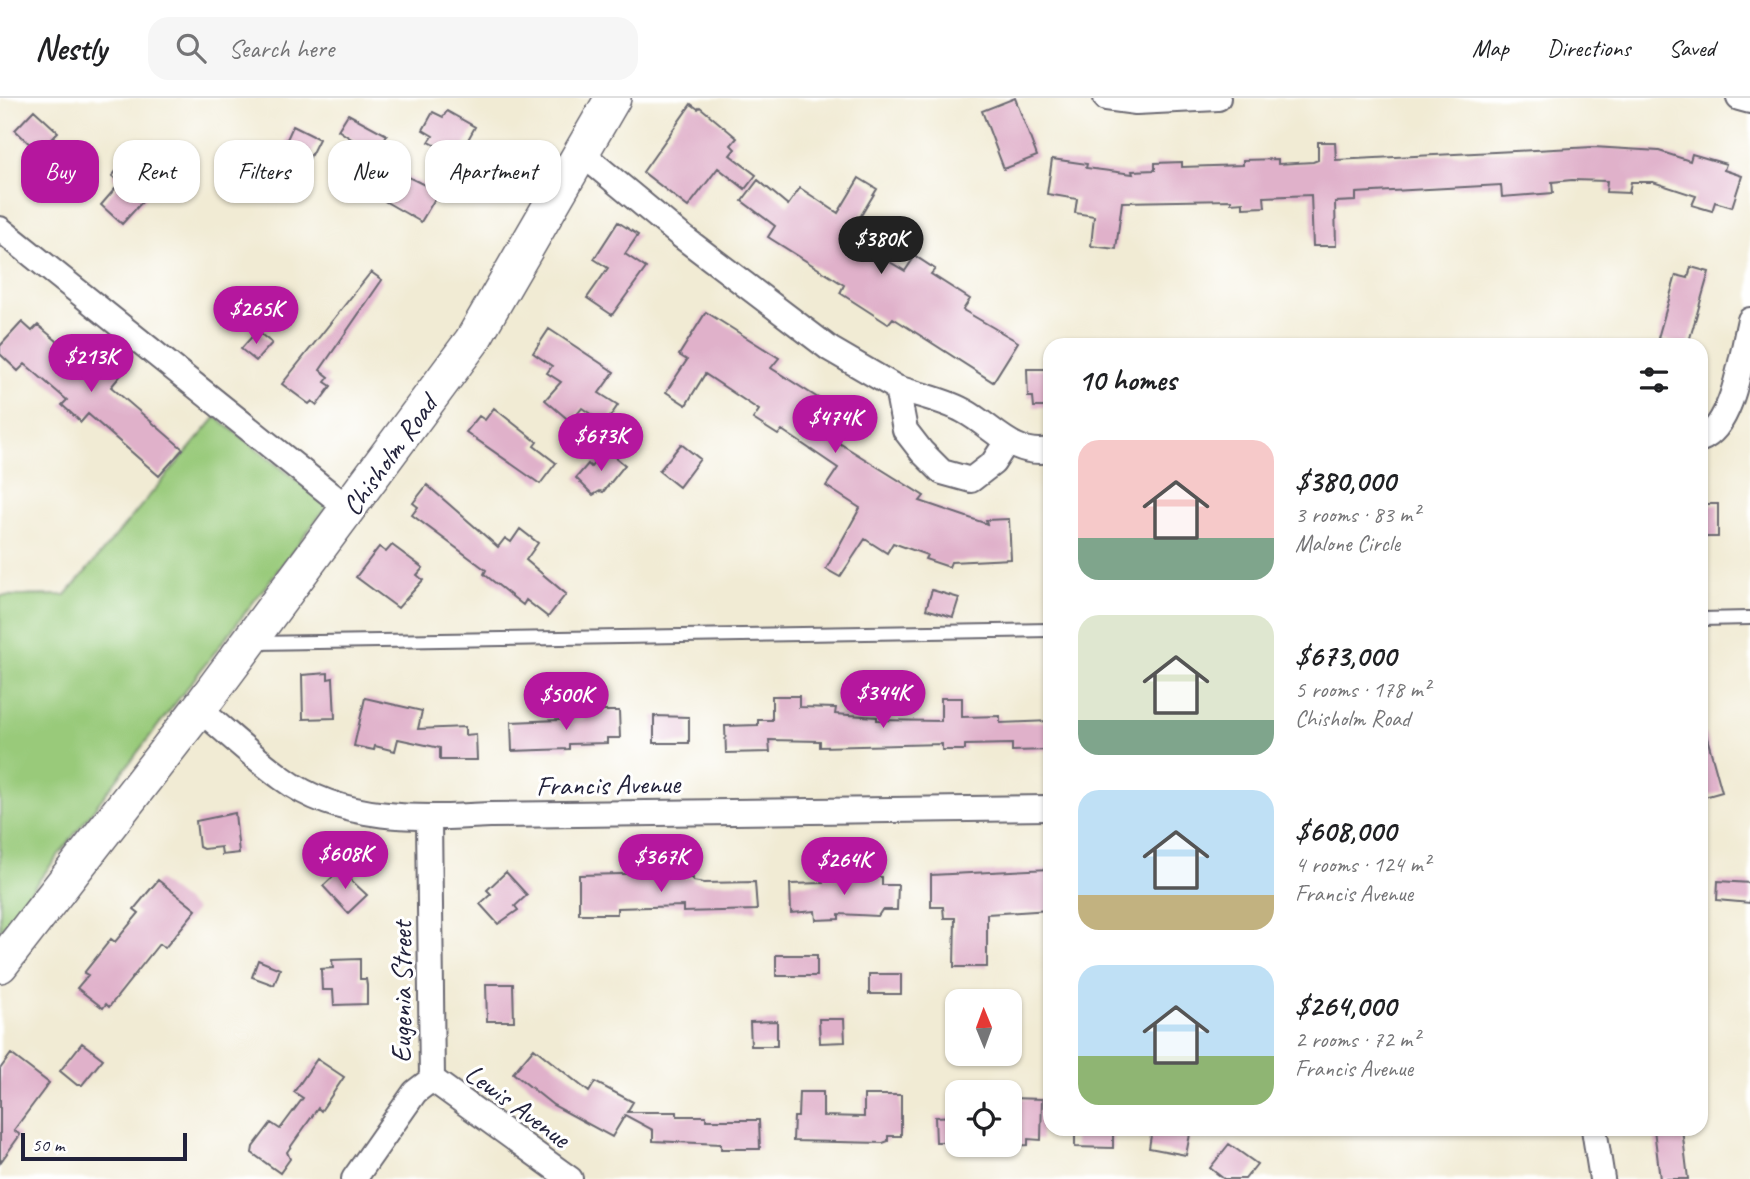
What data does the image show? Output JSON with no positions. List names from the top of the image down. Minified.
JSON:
{"streets":{"main road":["Chisholm Road"],"street":["Francis Avenue","Eugenia Street","Lewis Avenue"]},"crossings":[["Chisholm Road","Francis Avenue"],["Francis Avenue","Eugenia Street"],["Eugenia Street","Lewis Avenue"]],"scale_bar":"50 m","north":"top","page":{"header":"Nestly","search":"Search here","nav":["Map","Directions","Saved"],"chip":["Buy","Rent","Filters","New","Apartment"],"price":["$380K","$265K","$213K","$474K","$673K","$344K","$500K","$608K","$367K","$264K"],"heading":"10 homes","list":[{"name":"$380,000","note":"3 rooms · 83 m² · Malone Circle"},{"name":"$673,000","note":"5 rooms · 178 m² · Chisholm Road"},{"name":"$608,000","note":"4 rooms · 124 m² · Francis Avenue"},{"name":"$264,000","note":"2 rooms · 72 m² · Francis Avenue"}],"scale":"50 m"}}
